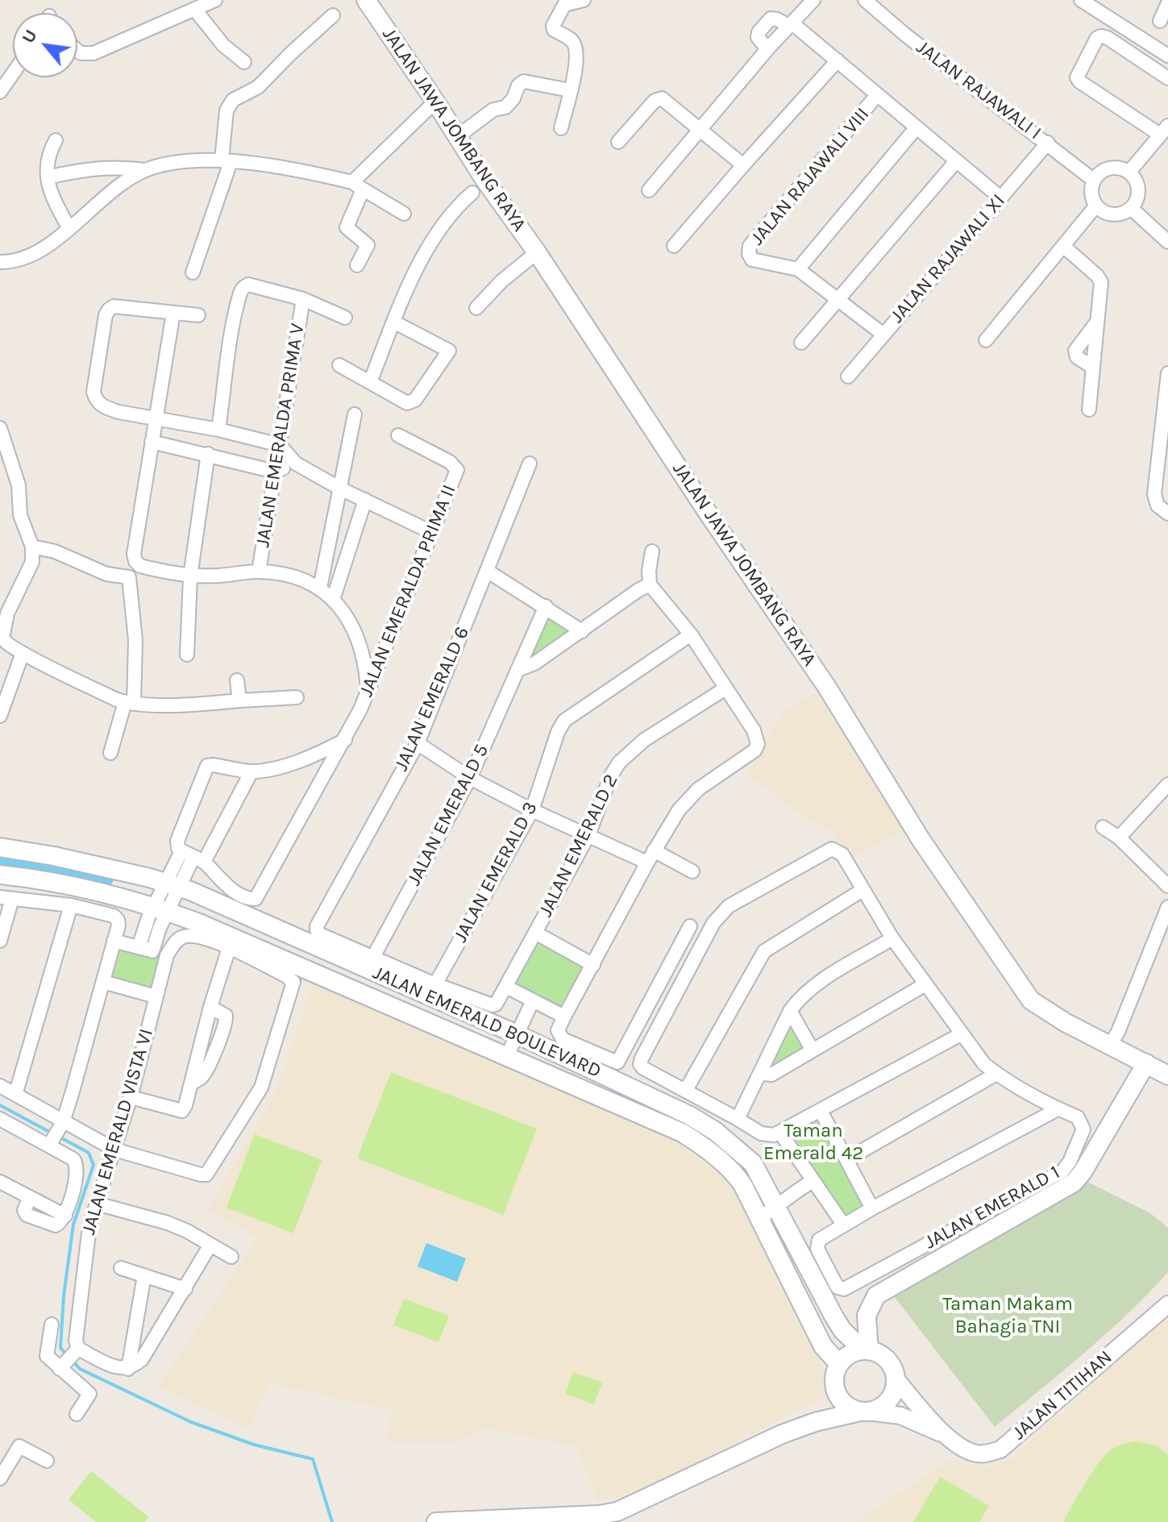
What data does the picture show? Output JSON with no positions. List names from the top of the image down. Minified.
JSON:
{"streets":{"main road":["JALAN JAWA JOMBANG RAYA","JALAN EMERALD BOULEVARD"],"street":["JALAN RAJAWALI I","JALAN RAJAWALI VIII","JALAN RAJAWALI XI","JALAN EMERALDA PRIMA V","JALAN EMERALDA PRIMA II","JALAN EMERALD 6","JALAN EMERALD 5","JALAN EMERALD 2","JALAN EMERALD 3","JALAN EMERALD VISTA VI","JALAN EMERALD 1","JALAN TITIHAN"]},"crossings":[["JALAN RAJAWALI I","JALAN RAJAWALI XI"],["JALAN RAJAWALI VIII","JALAN RAJAWALI XI"],["JALAN EMERALD 6","JALAN EMERALD 5"],["JALAN EMERALD 2","JALAN EMERALD 3"],["JALAN EMERALD BOULEVARD","JALAN TITIHAN"]],"parks":["Taman Emerald 42","Taman Makam Bahagia TNI"],"north":"top left"}
